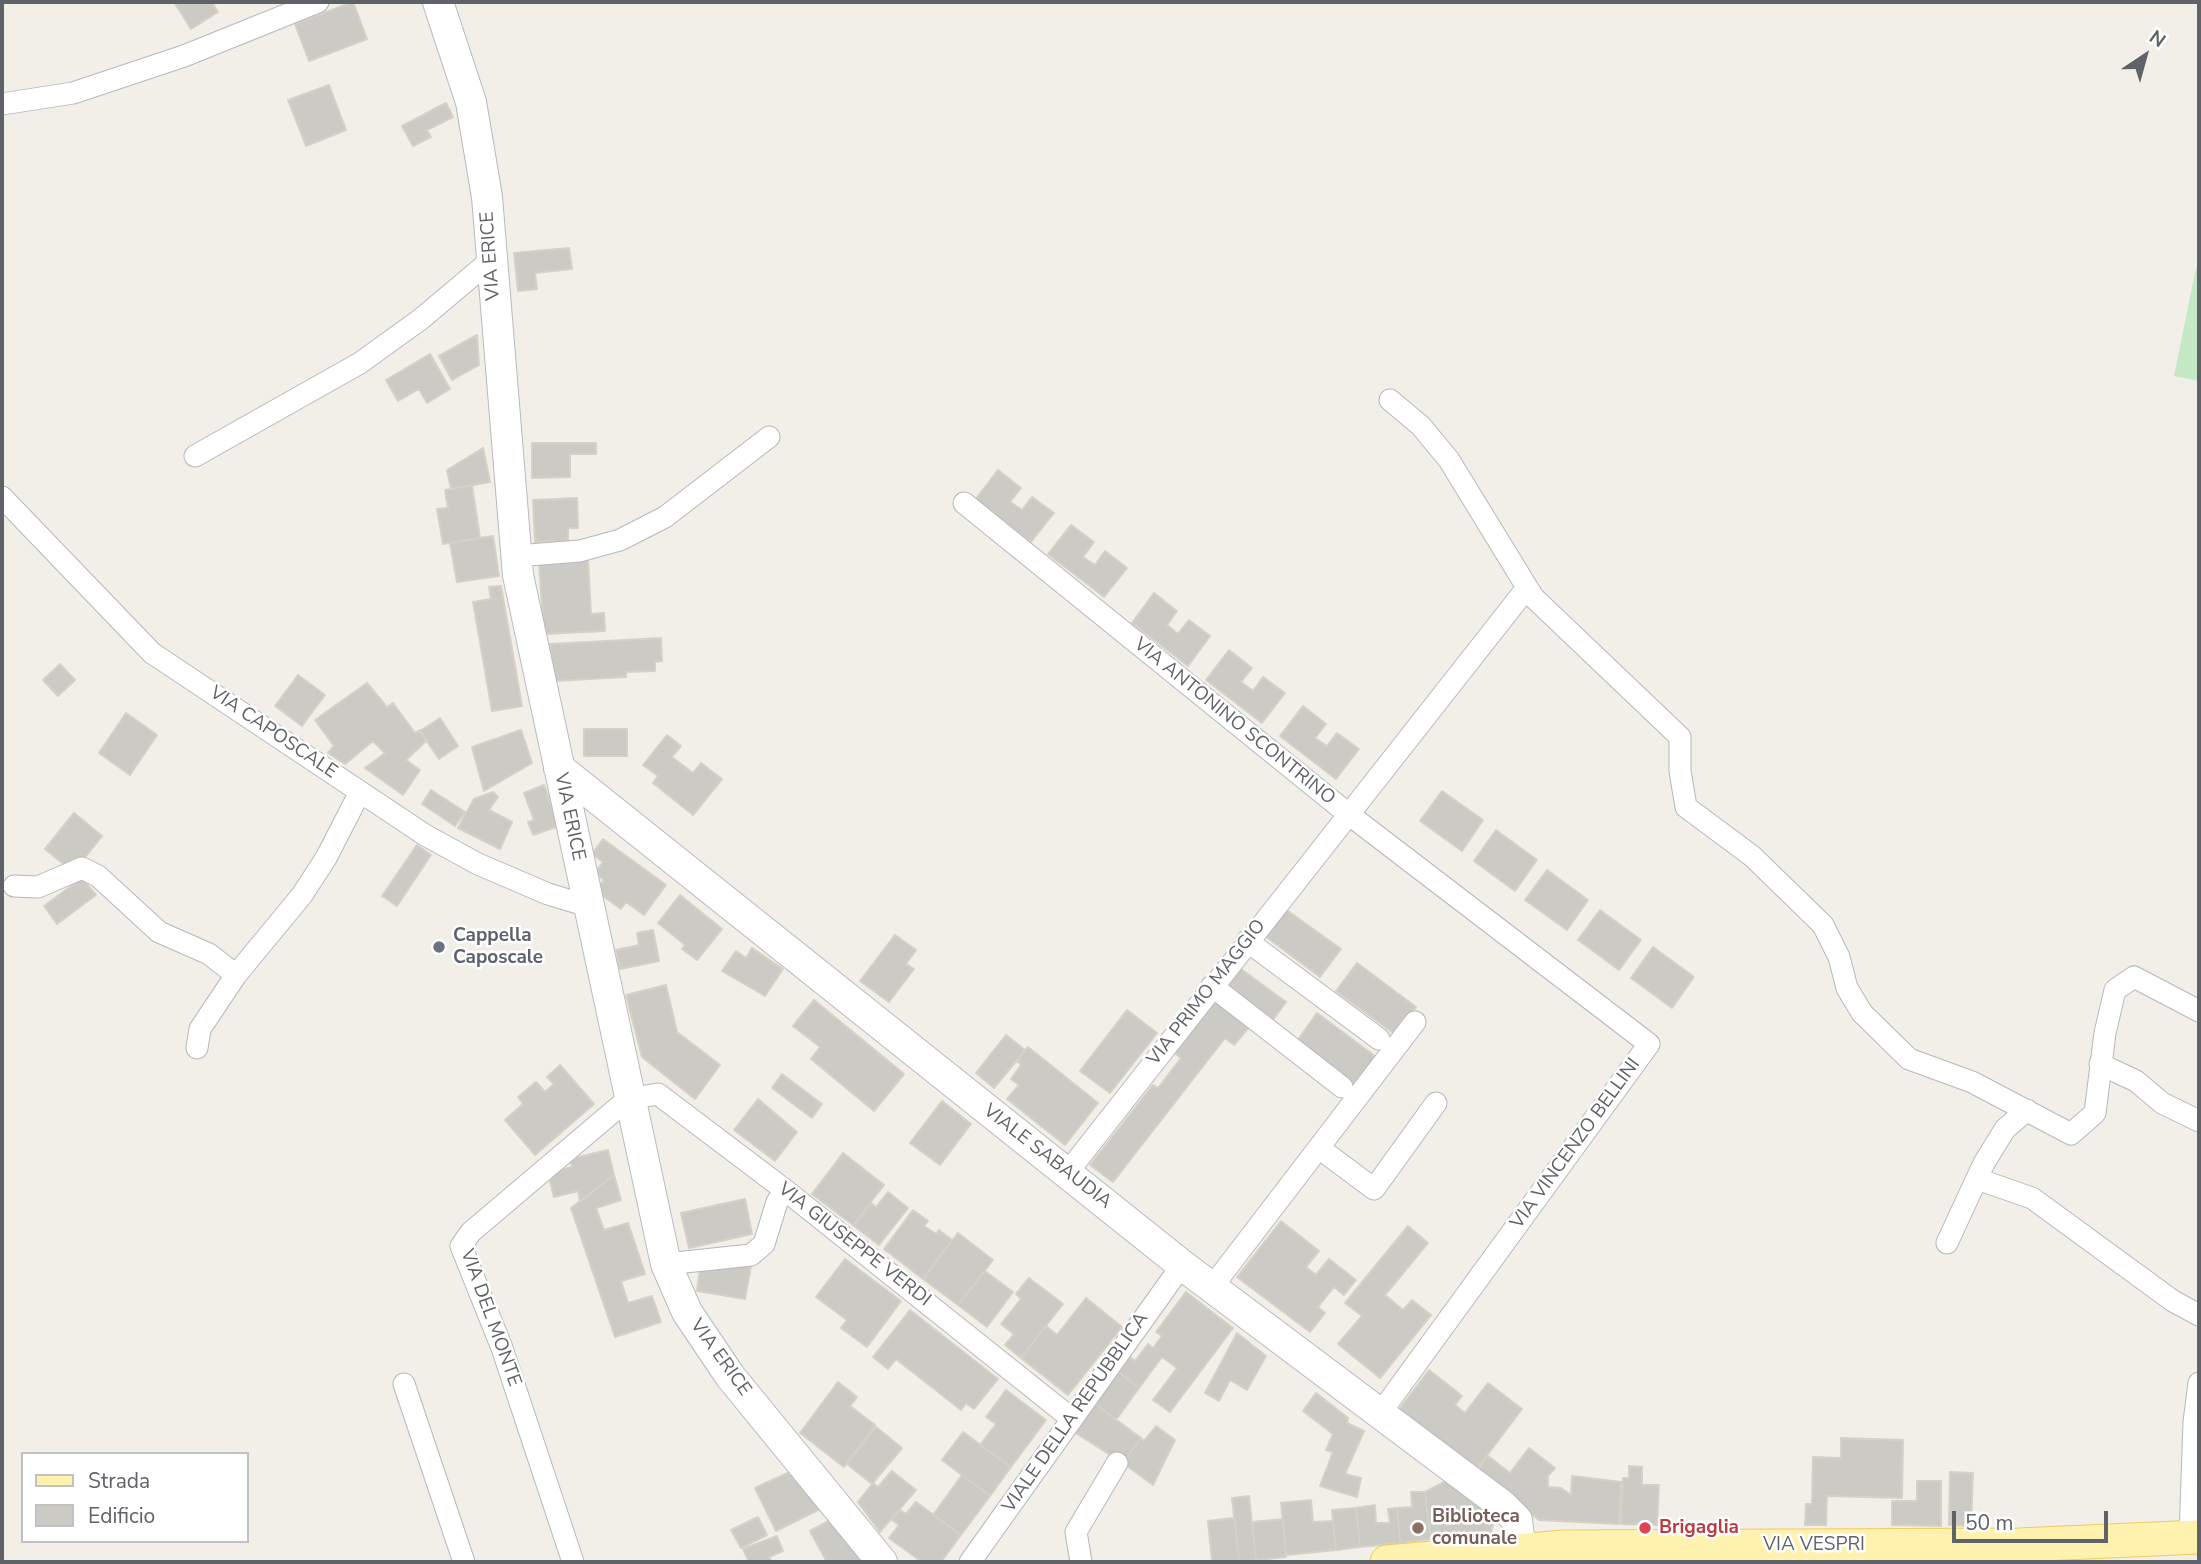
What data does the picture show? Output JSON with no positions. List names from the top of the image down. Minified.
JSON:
{"streets":{"main road":["VIA VESPRI"],"street":["VIA ERICE","VIA ANTONINO SCONTRINO","VIA CAPOSCALE","VIA PRIMO MAGGIO","VIA VINCENZO BELLINI","VIALE SABAUDIA","VIA GIUSEPPE VERDI","VIA DEL MONTE","VIALE DELLA REPUBBLICA"]},"crossings":[["VIA ERICE","VIA CAPOSCALE"],["VIA ERICE","VIALE SABAUDIA"],["VIA ERICE","VIA GIUSEPPE VERDI"],["VIA ERICE","VIA DEL MONTE"],["VIA ANTONINO SCONTRINO","VIA PRIMO MAGGIO"],["VIA ANTONINO SCONTRINO","VIA VINCENZO BELLINI"],["VIA PRIMO MAGGIO","VIA VINCENZO BELLINI"],["VIA PRIMO MAGGIO","VIALE SABAUDIA"],["VIA VINCENZO BELLINI","VIALE SABAUDIA"],["VIALE SABAUDIA","VIALE DELLA REPUBBLICA"],["VIALE SABAUDIA","VIA VESPRI"],["VIA GIUSEPPE VERDI","VIA DEL MONTE"],["VIA GIUSEPPE VERDI","VIALE DELLA REPUBBLICA"]],"places":["Cappella Caposcale","Biblioteca comunale","Brigaglia"],"legend":["Strada","Edificio"],"scale_bar":"50 m","north":"top right"}
